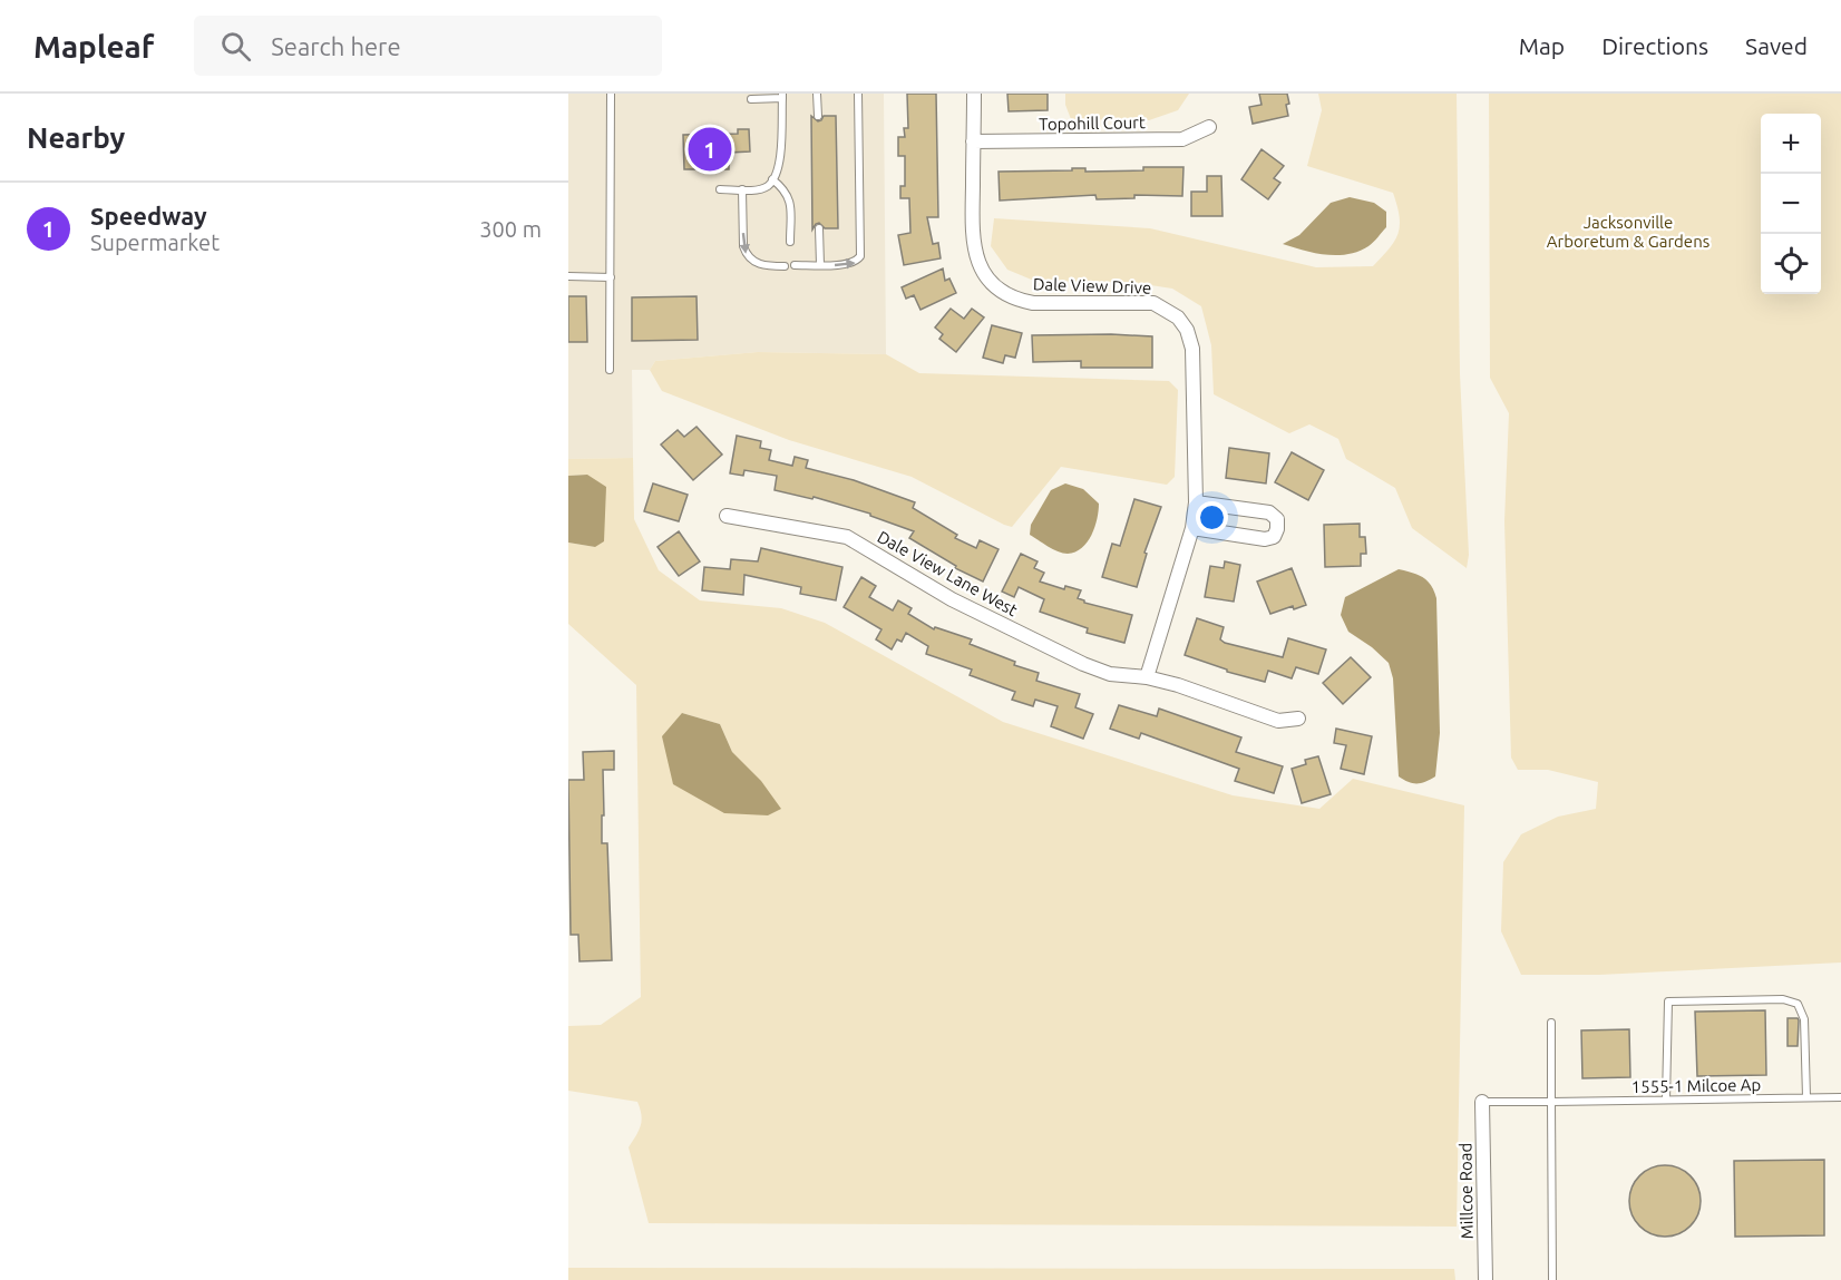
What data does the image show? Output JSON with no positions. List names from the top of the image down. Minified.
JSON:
{"streets":{"street":["Topohill Court","Dale View Drive","Dale View Lane West","Millcoe Road"],"lane":["1555-1 Milcoe Ap"]},"crossings":[["Topohill Court","Dale View Drive"],["Dale View Drive","Dale View Lane West"],["1555-1 Milcoe Ap","Millcoe Road"]],"parks":["Jacksonville Arboretum & Gardens"],"page":{"header":"Mapleaf","search":"Search here","nav":["Map","Directions","Saved"],"heading":"Nearby","map_buttons":["+","−"],"pins":"1","list":[{"mark":"1","name":"Speedway","note":"Supermarket","value":"300 m"}]}}
